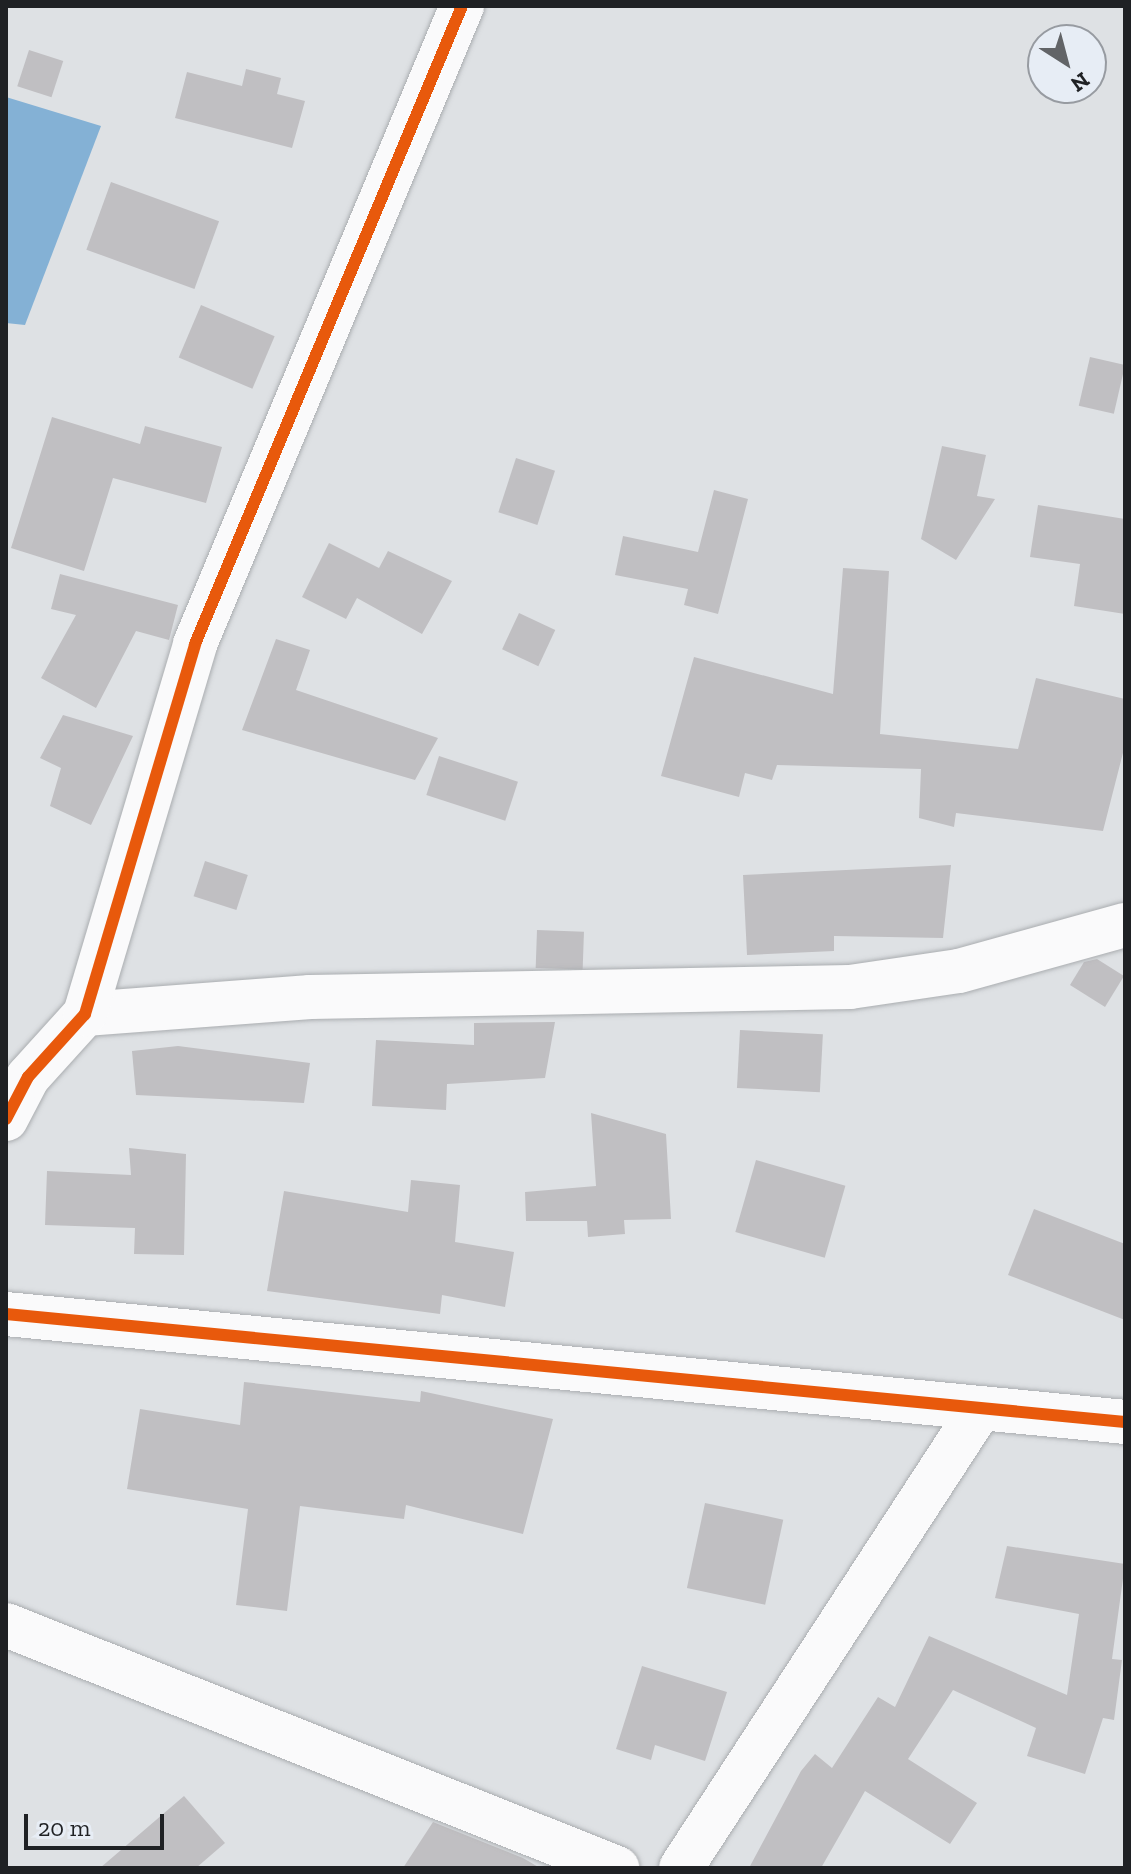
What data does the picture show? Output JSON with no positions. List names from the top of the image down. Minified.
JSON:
{"scale_bar":"20 m","north":"bottom right"}
